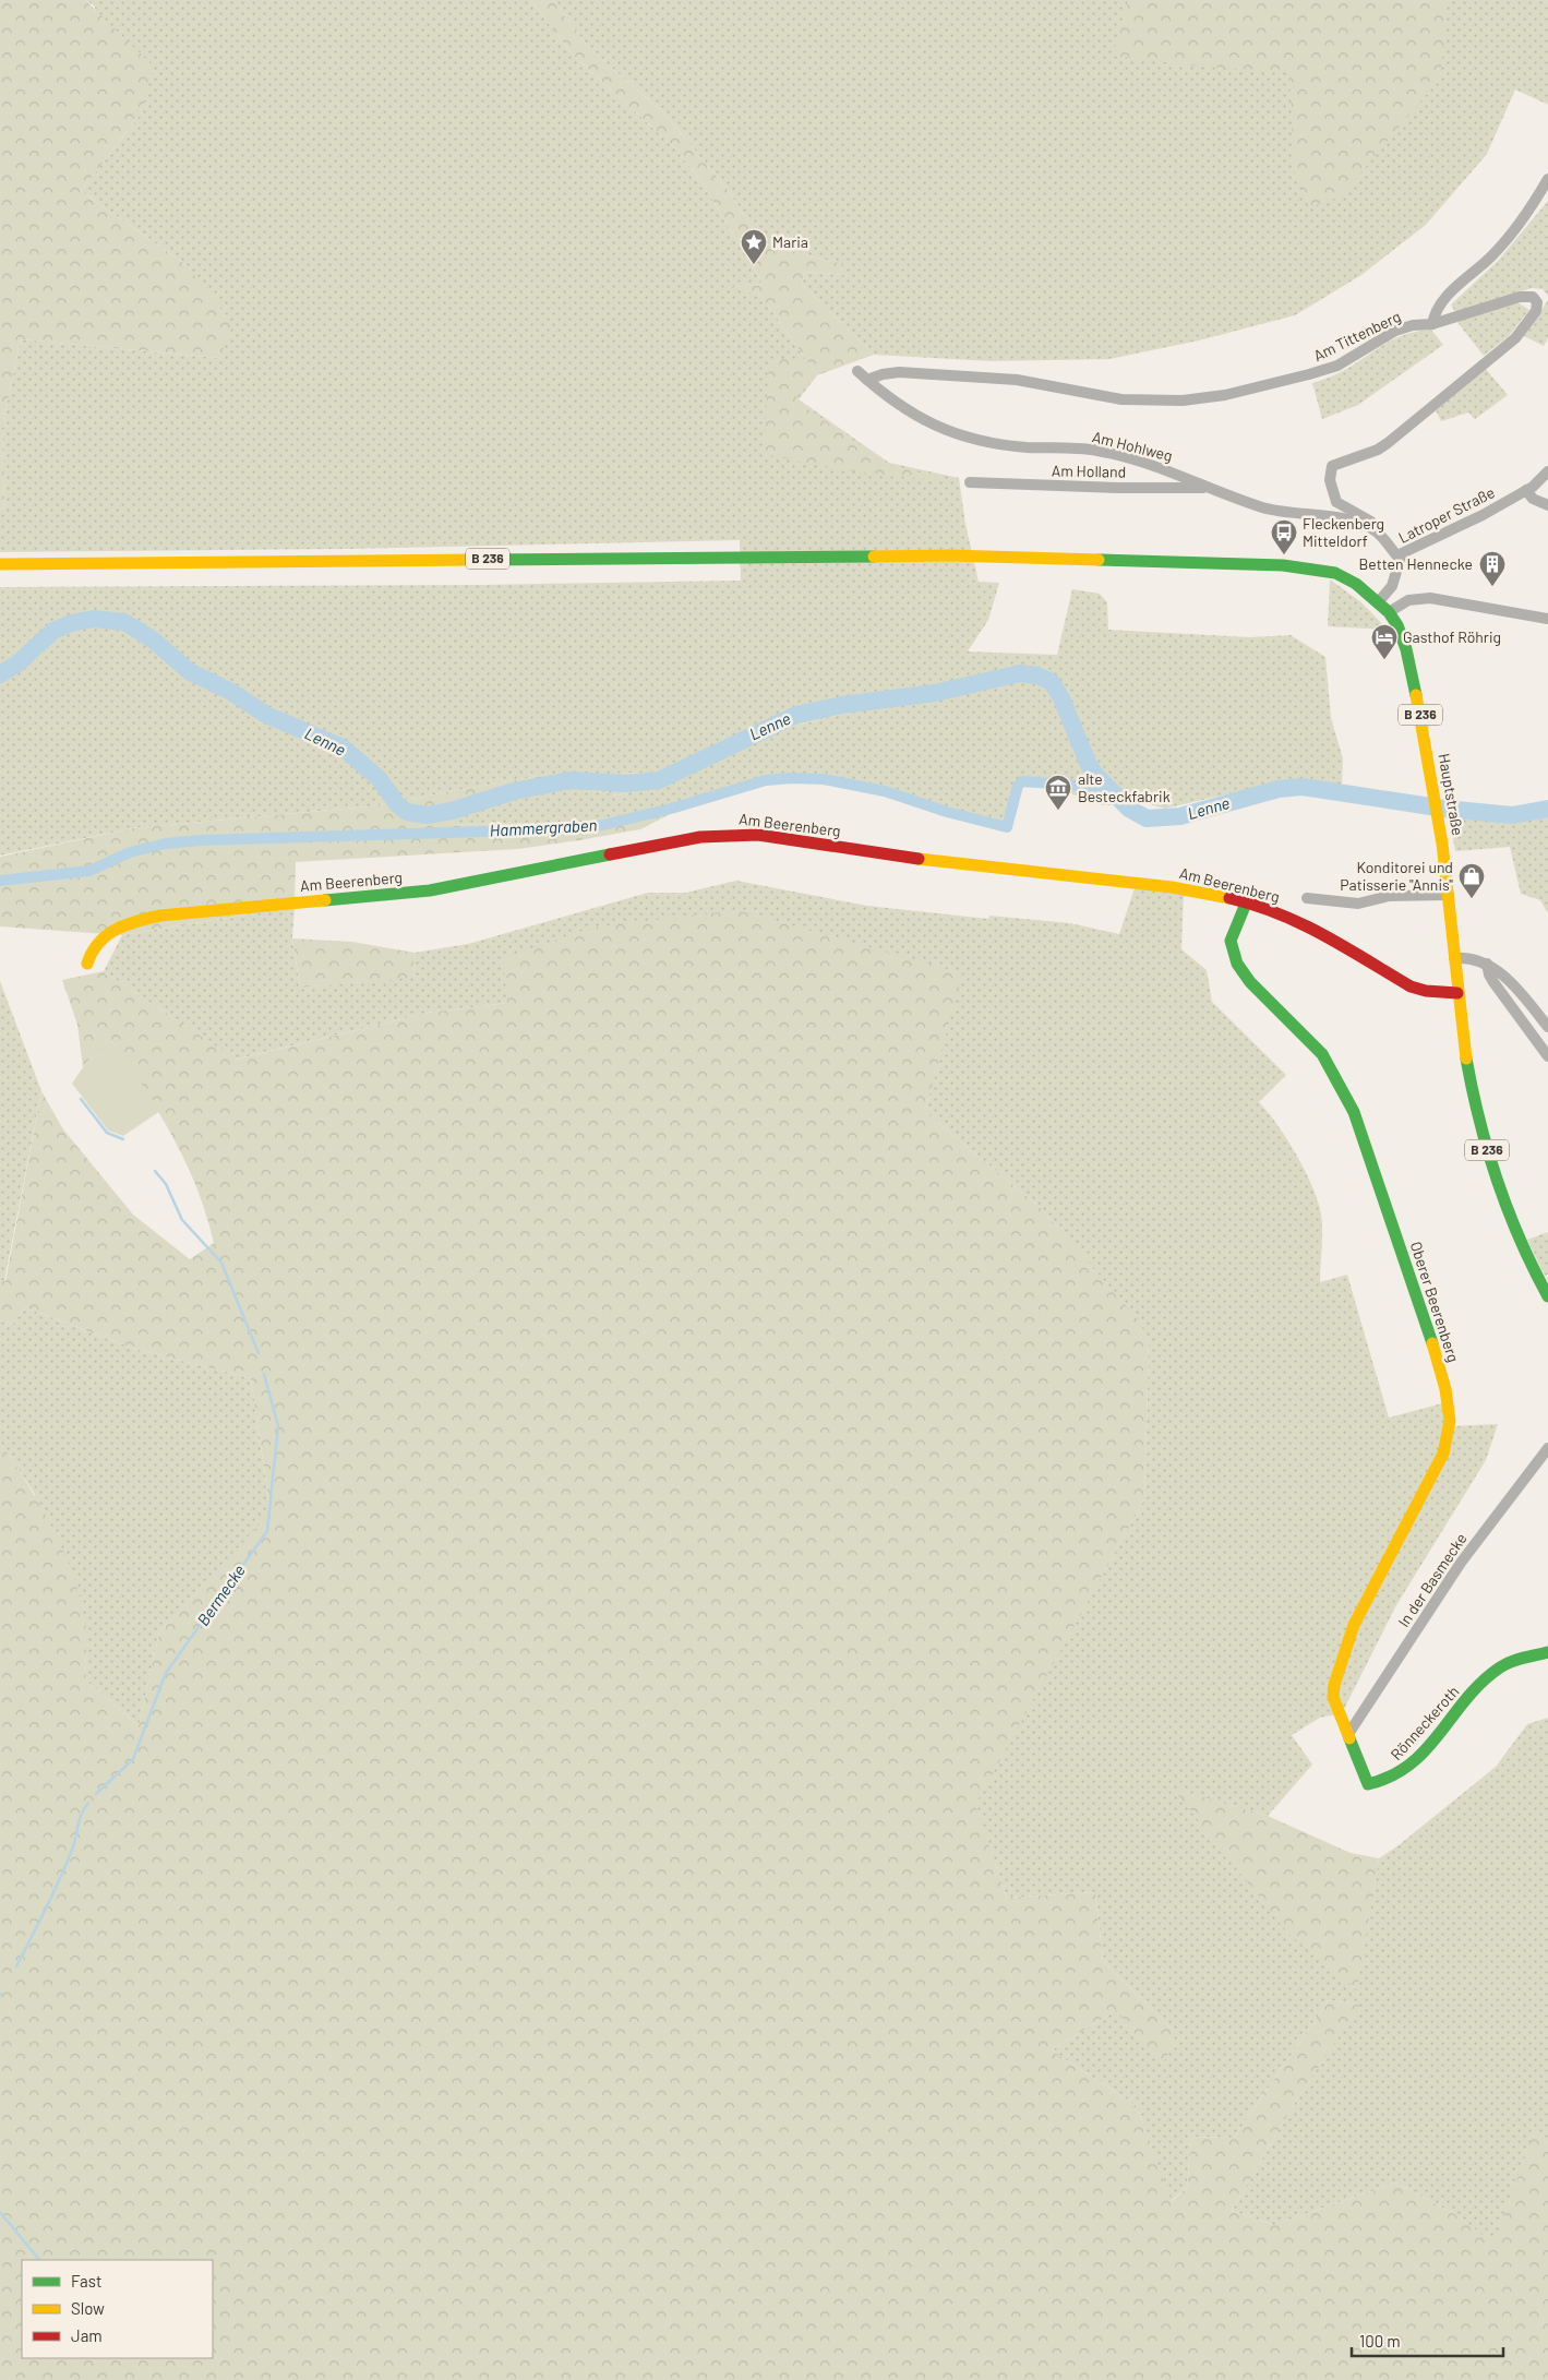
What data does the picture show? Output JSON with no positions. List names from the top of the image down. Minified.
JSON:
{"streets":{"street":["Am Tittenberg","Am Hohlweg","Am Holland","Latroper Straße","B 236","Hauptstraße","Am Beerenberg","Oberer Beerenberg","In der Basmecke","Rönneckeroth"]},"crossings":[["Am Tittenberg","Am Hohlweg"],["Am Hohlweg","Am Holland"],["Am Hohlweg","Latroper Straße"],["Latroper Straße","Hauptstraße"],["Hauptstraße","Am Beerenberg"],["Am Beerenberg","Oberer Beerenberg"],["Oberer Beerenberg","In der Basmecke"],["Oberer Beerenberg","Rönneckeroth"],["In der Basmecke","Rönneckeroth"]],"water":["Lenne","Hammergraben","Bermecke"],"places":{"place":["Maria"],"bus stop":["Fleckenberg Mitteldorf"],"building":["Betten Hennecke"],"hotel":["Gasthof Röhrig"],"museum":["alte Besteckfabrik"],"shop":["Konditorei und Patisserie \"Annis\""]},"legend":["Fast","Slow","Jam"],"scale_bar":"100 m"}
